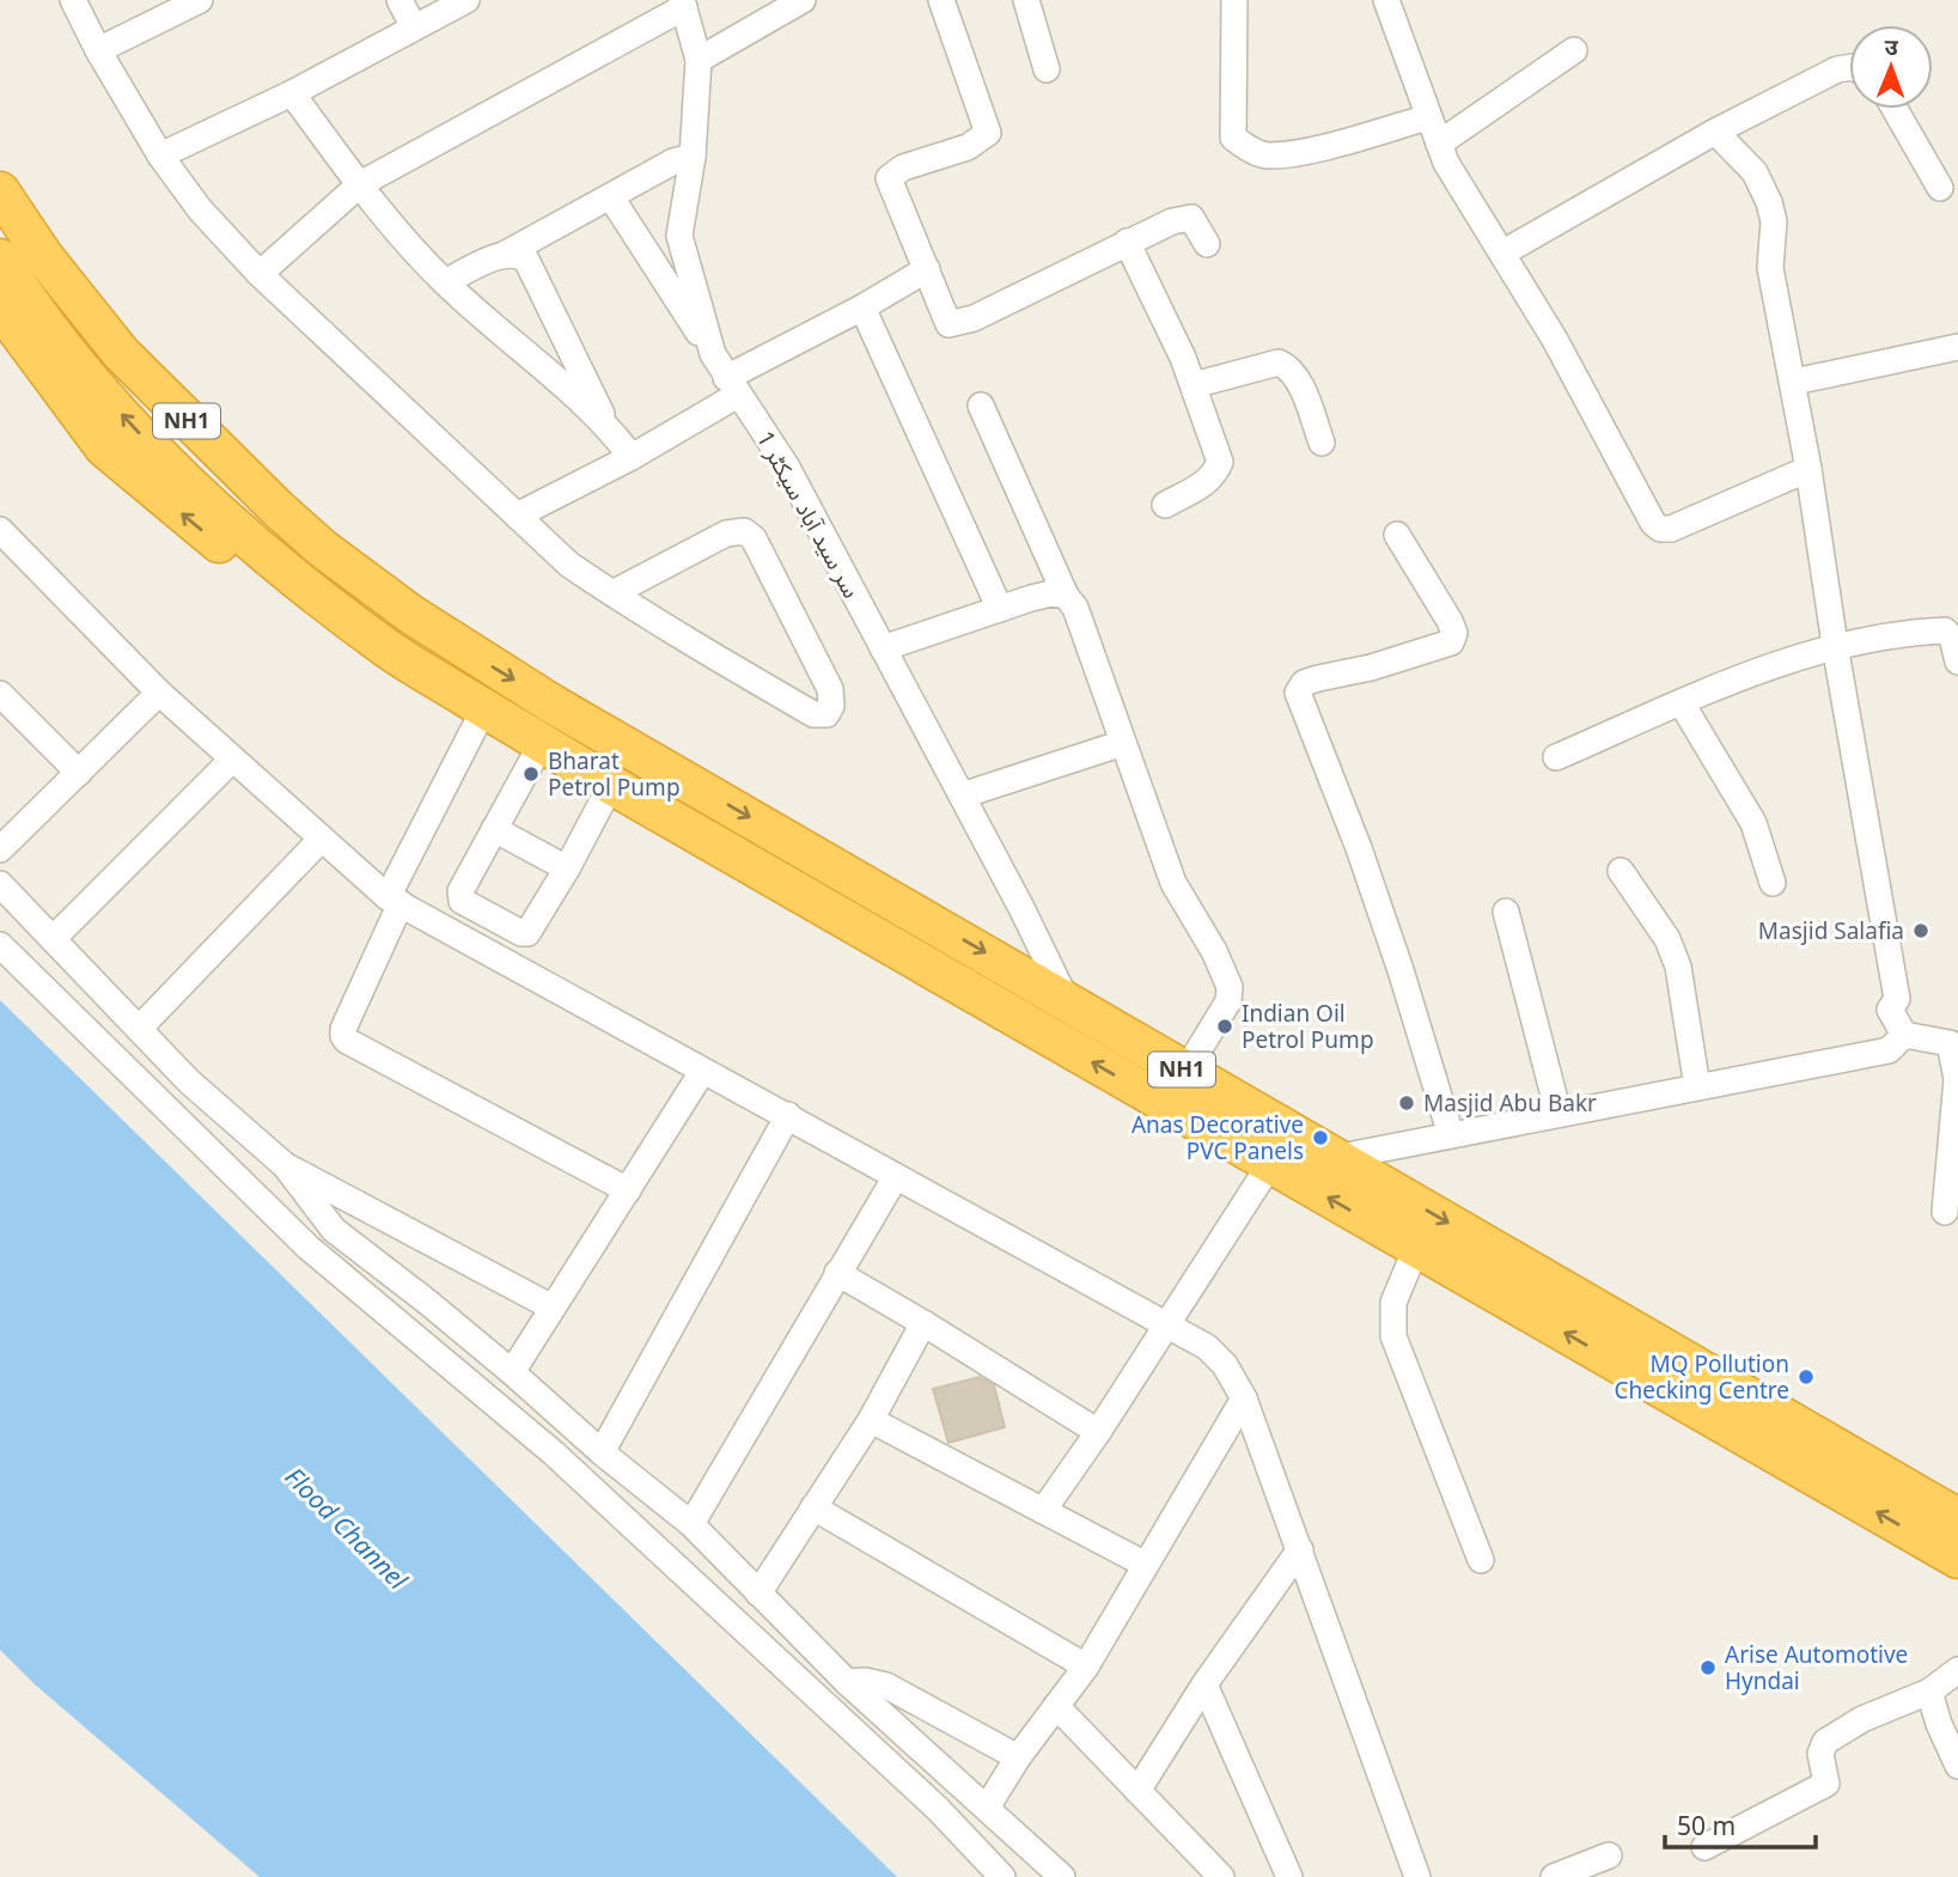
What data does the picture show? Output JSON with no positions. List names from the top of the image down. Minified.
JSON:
{"streets":{"highway":["NH1"],"street":["سر سید آباد سیکٹر 1"]},"crossings":[["NH1","سر سید آباد سیکٹر 1"]],"water":["Flood Channel"],"places":["Bharat Petrol Pump","Masjid Salafia","Indian Oil Petrol Pump","Masjid Abu Bakr","Anas Decorative PVC Panels","MQ Pollution Checking Centre","Arise Automotive Hyndai"],"scale_bar":"50 m","north":"top"}
